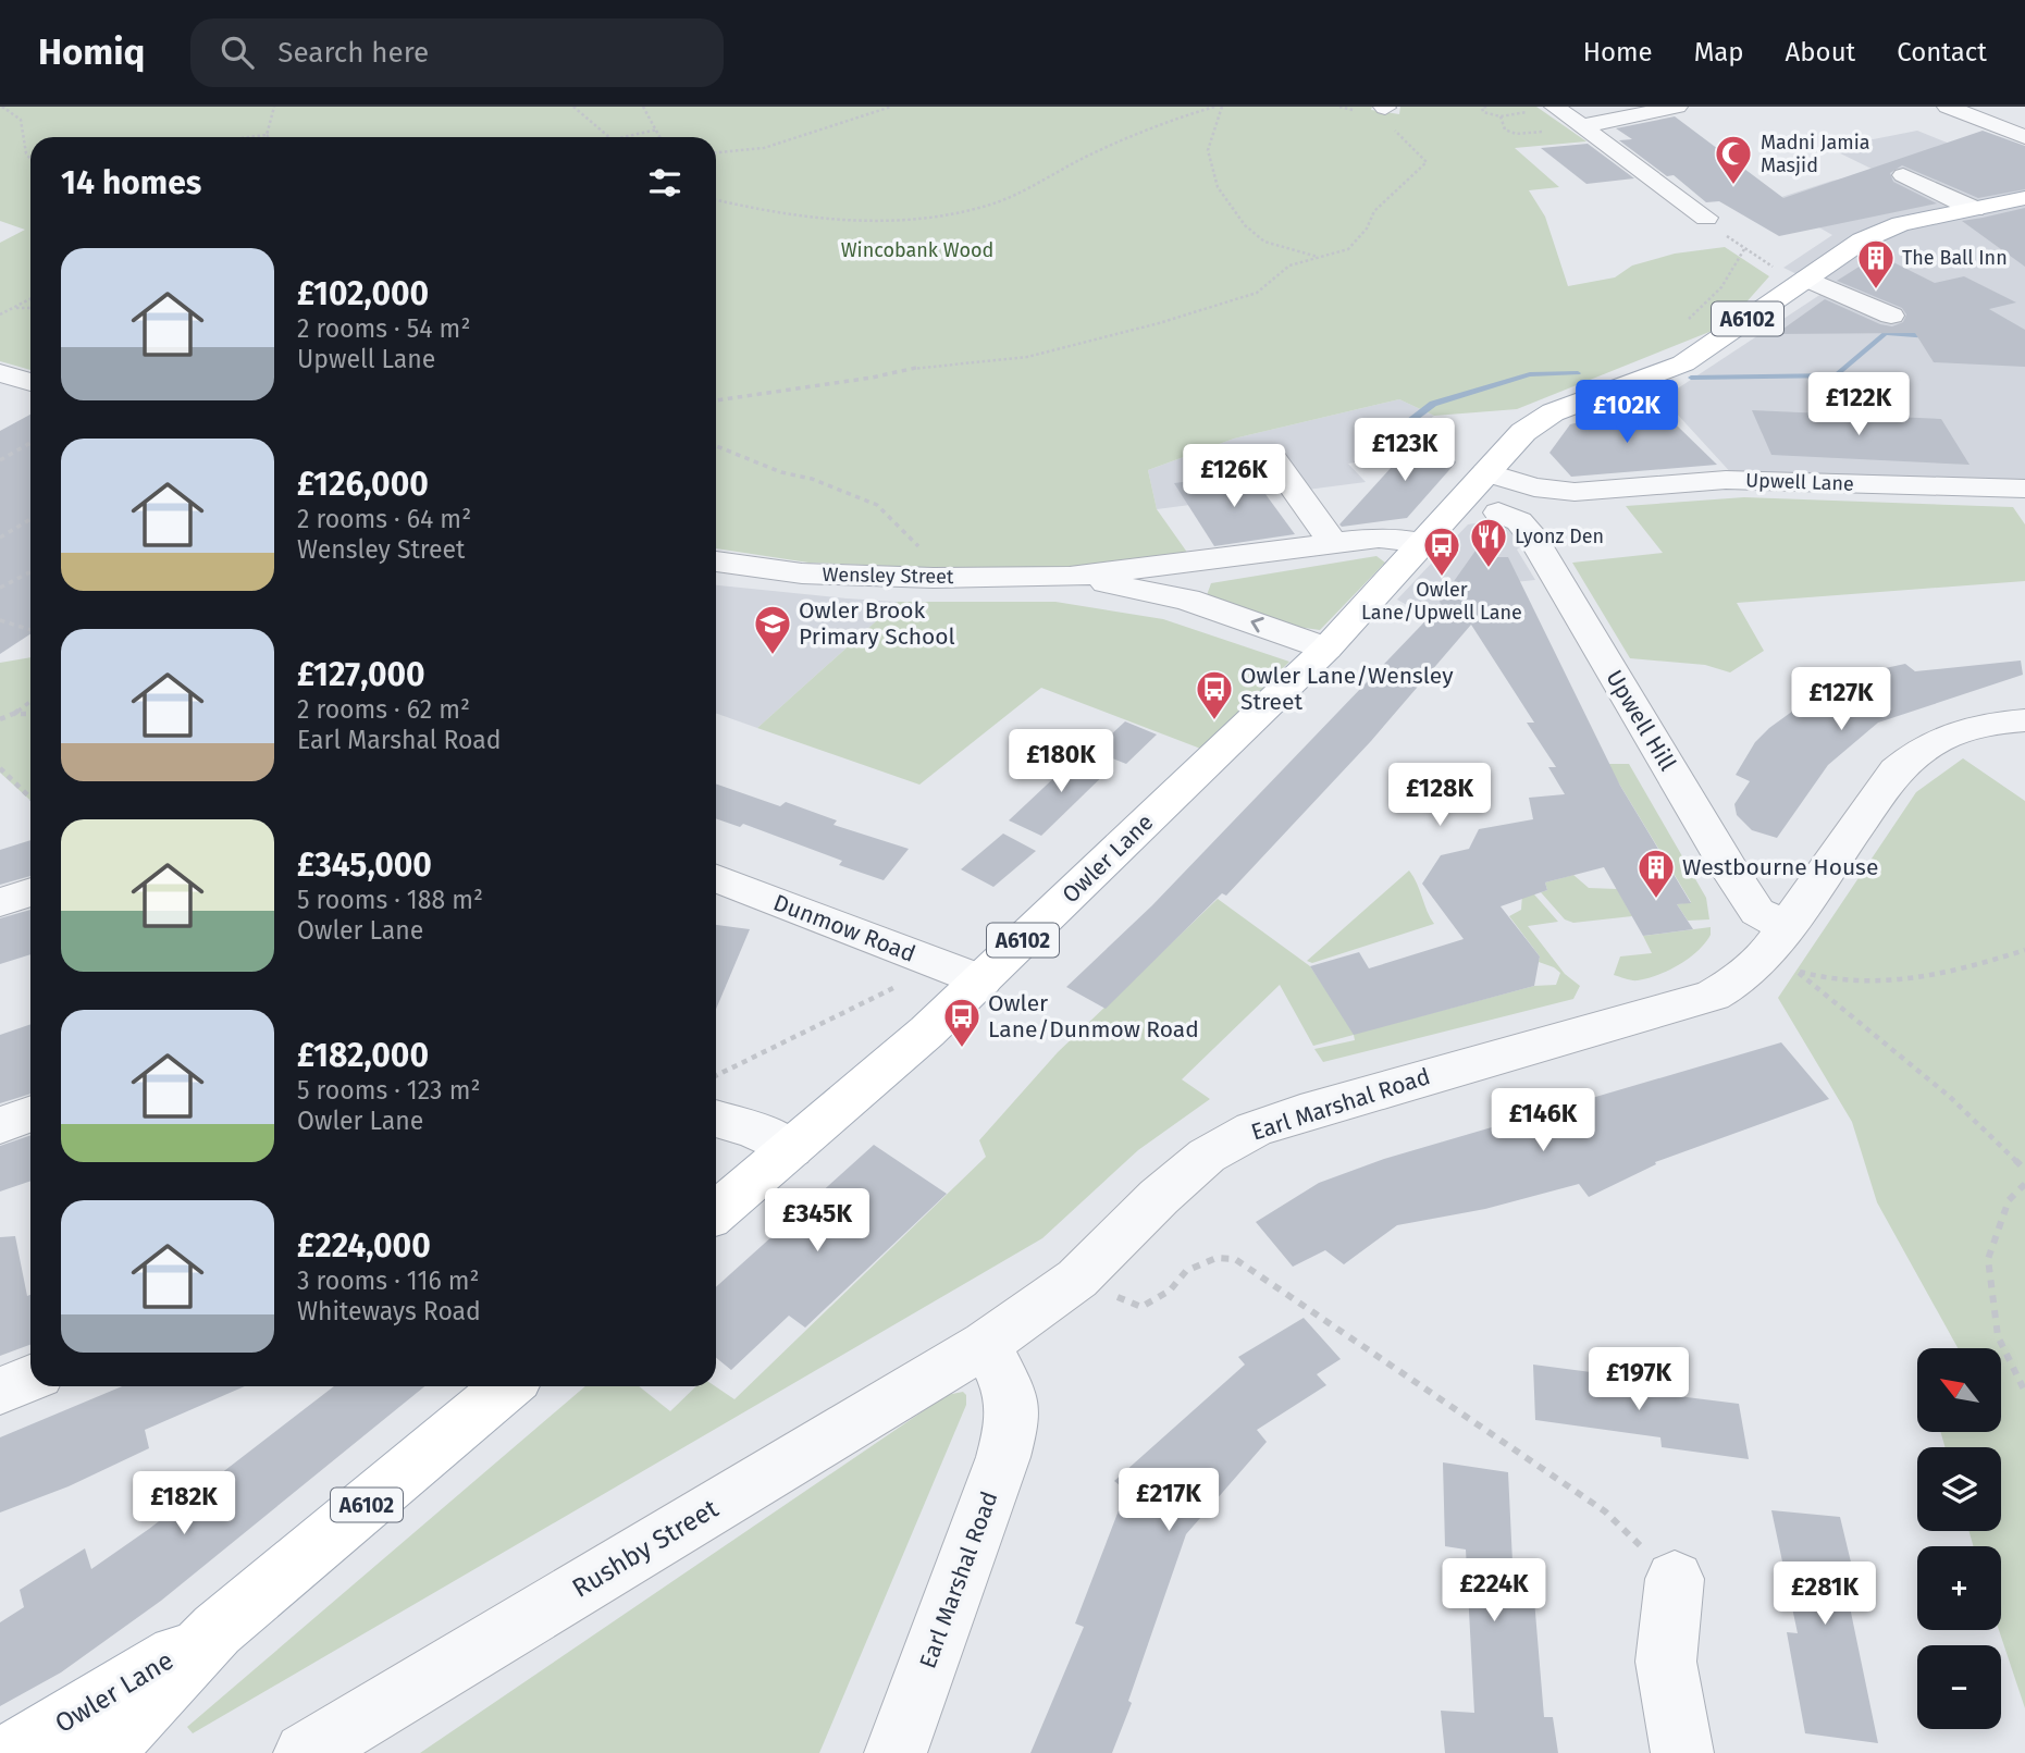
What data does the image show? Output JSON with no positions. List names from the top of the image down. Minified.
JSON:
{"streets":{"main road":["A6102","Owler Lane"],"street":["Upwell Lane","Wensley Street","Upwell Hill","Dunmow Road","Earl Marshal Road","Rushby Street"]},"crossings":[["A6102","Upwell Lane"],["A6102","Wensley Street"],["A6102","Owler Lane"],["Upwell Lane","Upwell Hill"],["Wensley Street","Owler Lane"],["Upwell Hill","Earl Marshal Road"],["Owler Lane","Dunmow Road"],["Earl Marshal Road","Rushby Street"]],"parks":["Wincobank Wood"],"places":{"mosque":["Madni Jamia Masjid"],"building":["The Ball Inn","Westbourne House"],"restaurant":["Lyonz Den"],"bus stop":["Owler Lane/Upwell Lane","Owler Lane/Wensley Street","Owler Lane/Dunmow Road"],"school or university":["Owler Brook Primary School"]},"north":"top left","page":{"header":"Homiq","search":"Search here","nav":["Home","Map","About","Contact"],"heading":"14 homes","list":[{"name":"£102,000","note":"2 rooms · 54 m² · Upwell Lane"},{"name":"£126,000","note":"2 rooms · 64 m² · Wensley Street"},{"name":"£127,000","note":"2 rooms · 62 m² · Earl Marshal Road"},{"name":"£345,000","note":"5 rooms · 188 m² · Owler Lane"},{"name":"£182,000","note":"5 rooms · 123 m² · Owler Lane"},{"name":"£224,000","note":"3 rooms · 116 m² · Whiteways Road"}],"price":["£122K","£102K","£123K","£126K","£127K","£180K","£128K","£146K","£345K","£197K","£217K","£182K","£224K","£281K"],"map_buttons":["+","−"]}}
